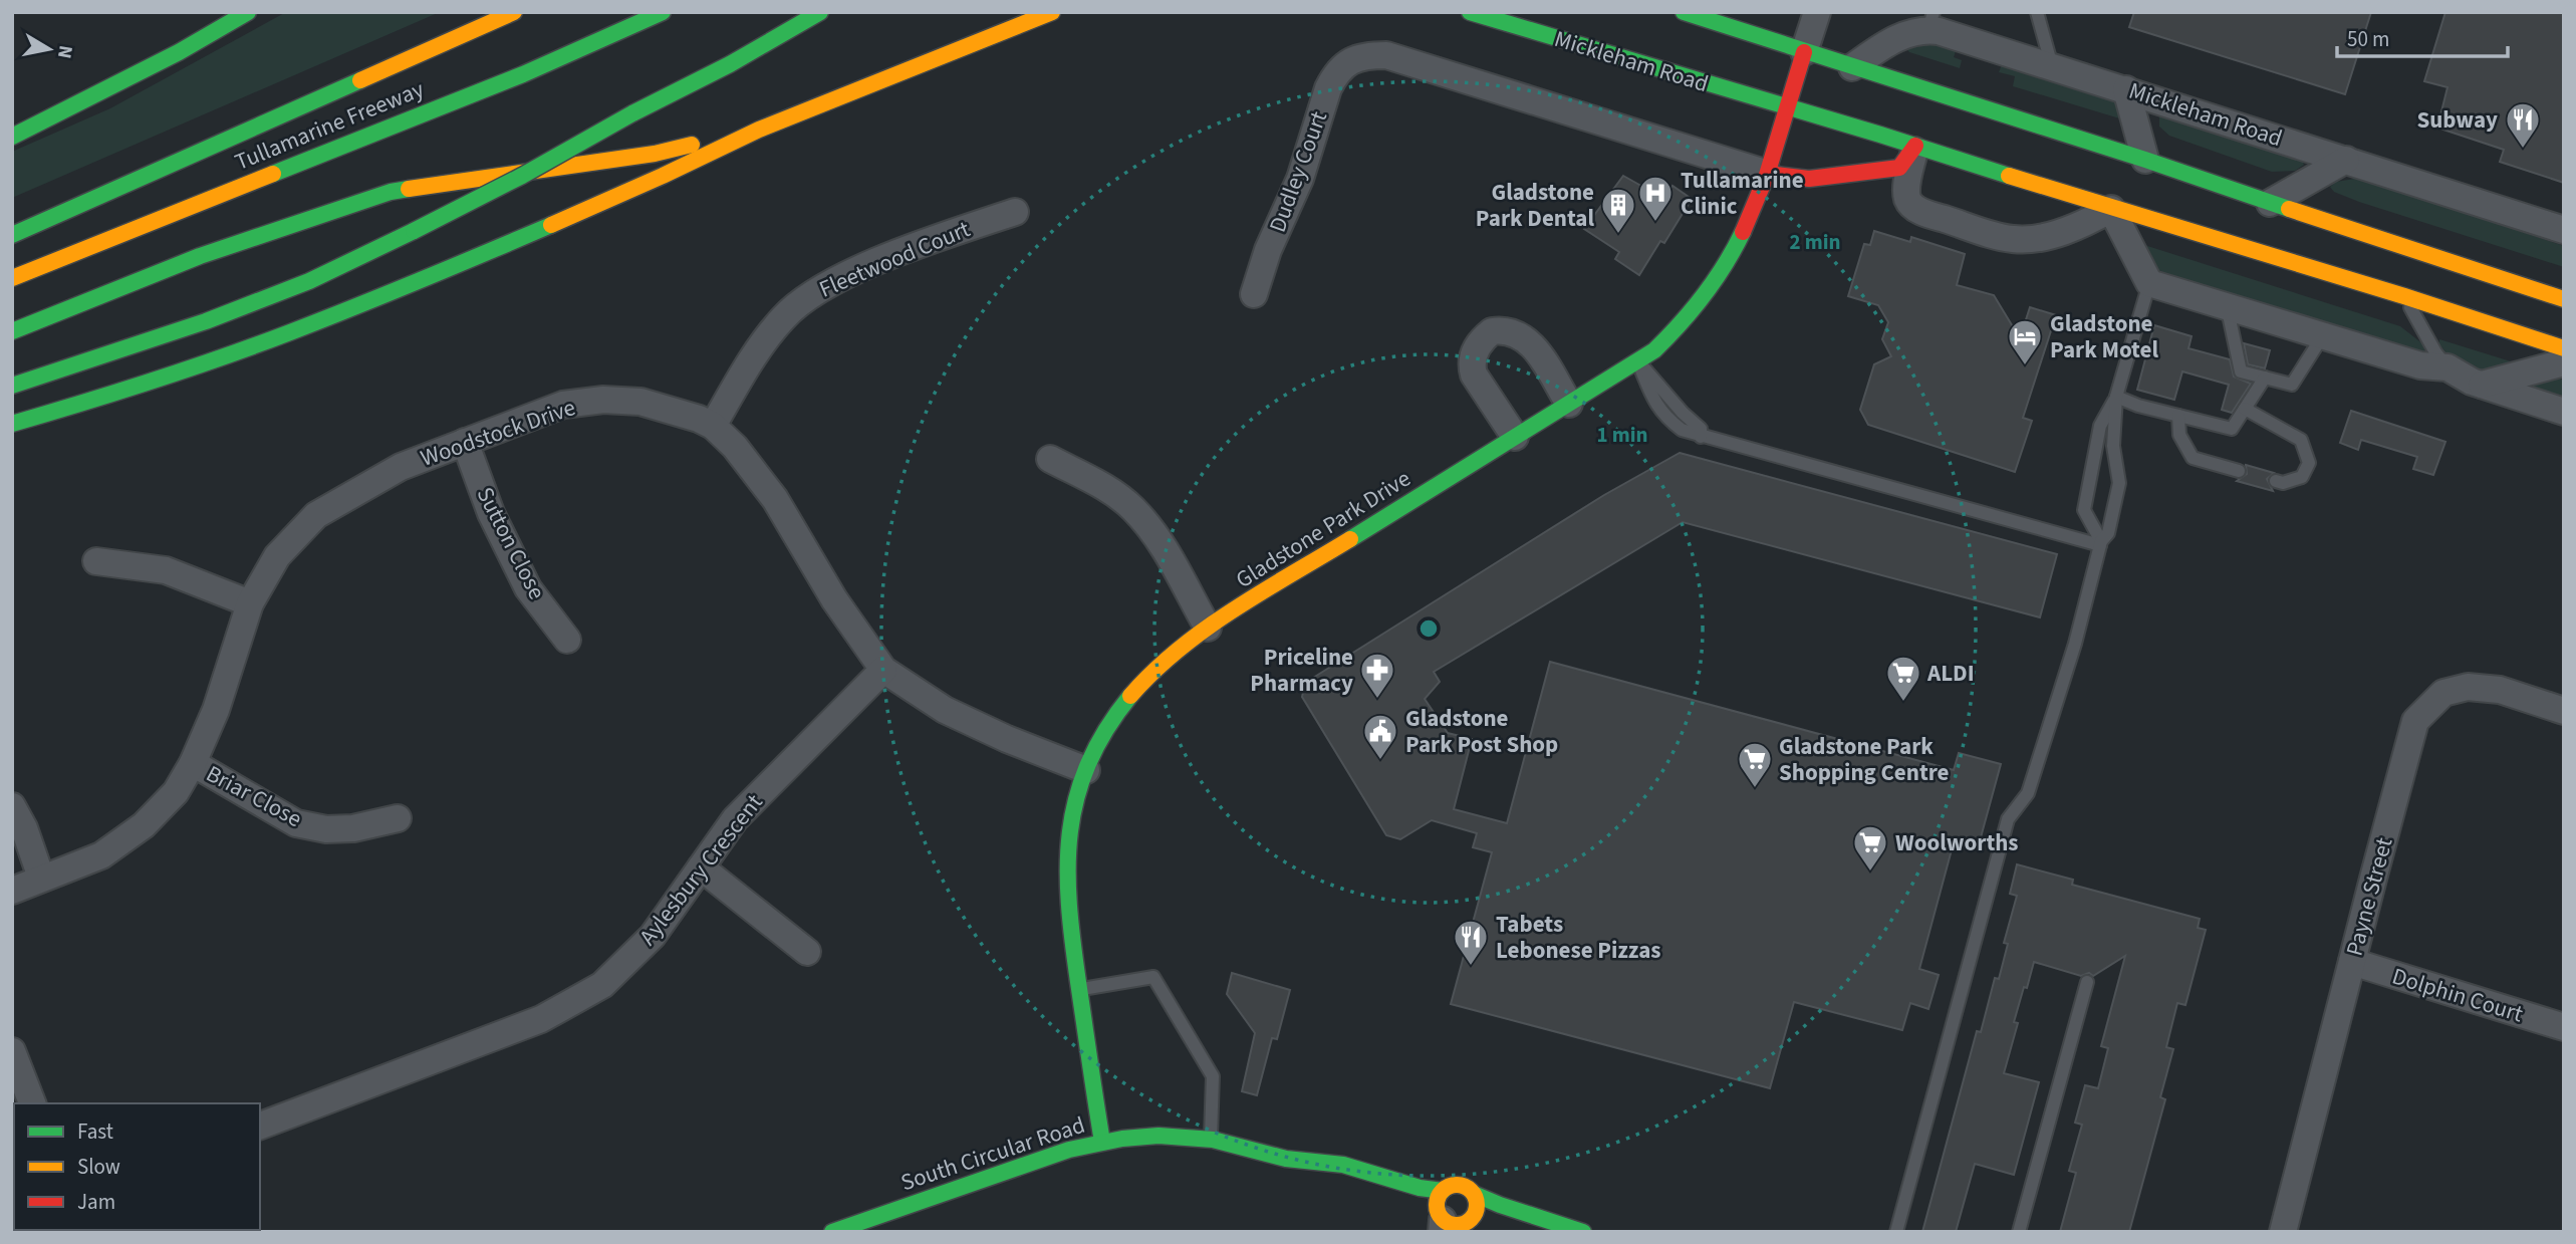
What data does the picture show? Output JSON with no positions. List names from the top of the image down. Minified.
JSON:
{"streets":{"main road":["Mickleham Road","Tullamarine Freeway","Gladstone Park Drive","South Circular Road"],"street":["Dudley Court","Fleetwood Court","Woodstock Drive","Sutton Close","Briar Close","Aylesbury Crescent","Payne Street","Dolphin Court"]},"crossings":[["Mickleham Road","Gladstone Park Drive"],["Dudley Court","Gladstone Park Drive"],["Fleetwood Court","Woodstock Drive"],["Woodstock Drive","Gladstone Park Drive"],["Woodstock Drive","Sutton Close"],["Woodstock Drive","Briar Close"],["Woodstock Drive","Aylesbury Crescent"],["Gladstone Park Drive","South Circular Road"],["Payne Street","Dolphin Court"]],"places":{"restaurant":["Subway","Tabets Lebonese Pizzas"],"hospital":["Tullamarine Clinic"],"building":["Gladstone Park Dental"],"hotel":["Gladstone Park Motel"],"pharmacy":["Priceline Pharmacy"],"supermarket":["ALDI","Gladstone Park Shopping Centre","Woolworths"],"public building":["Gladstone Park Post Shop"]},"legend":["Fast","Slow","Jam"],"scale_bar":"50 m","north":"right","rings":["2 min","1 min"]}
